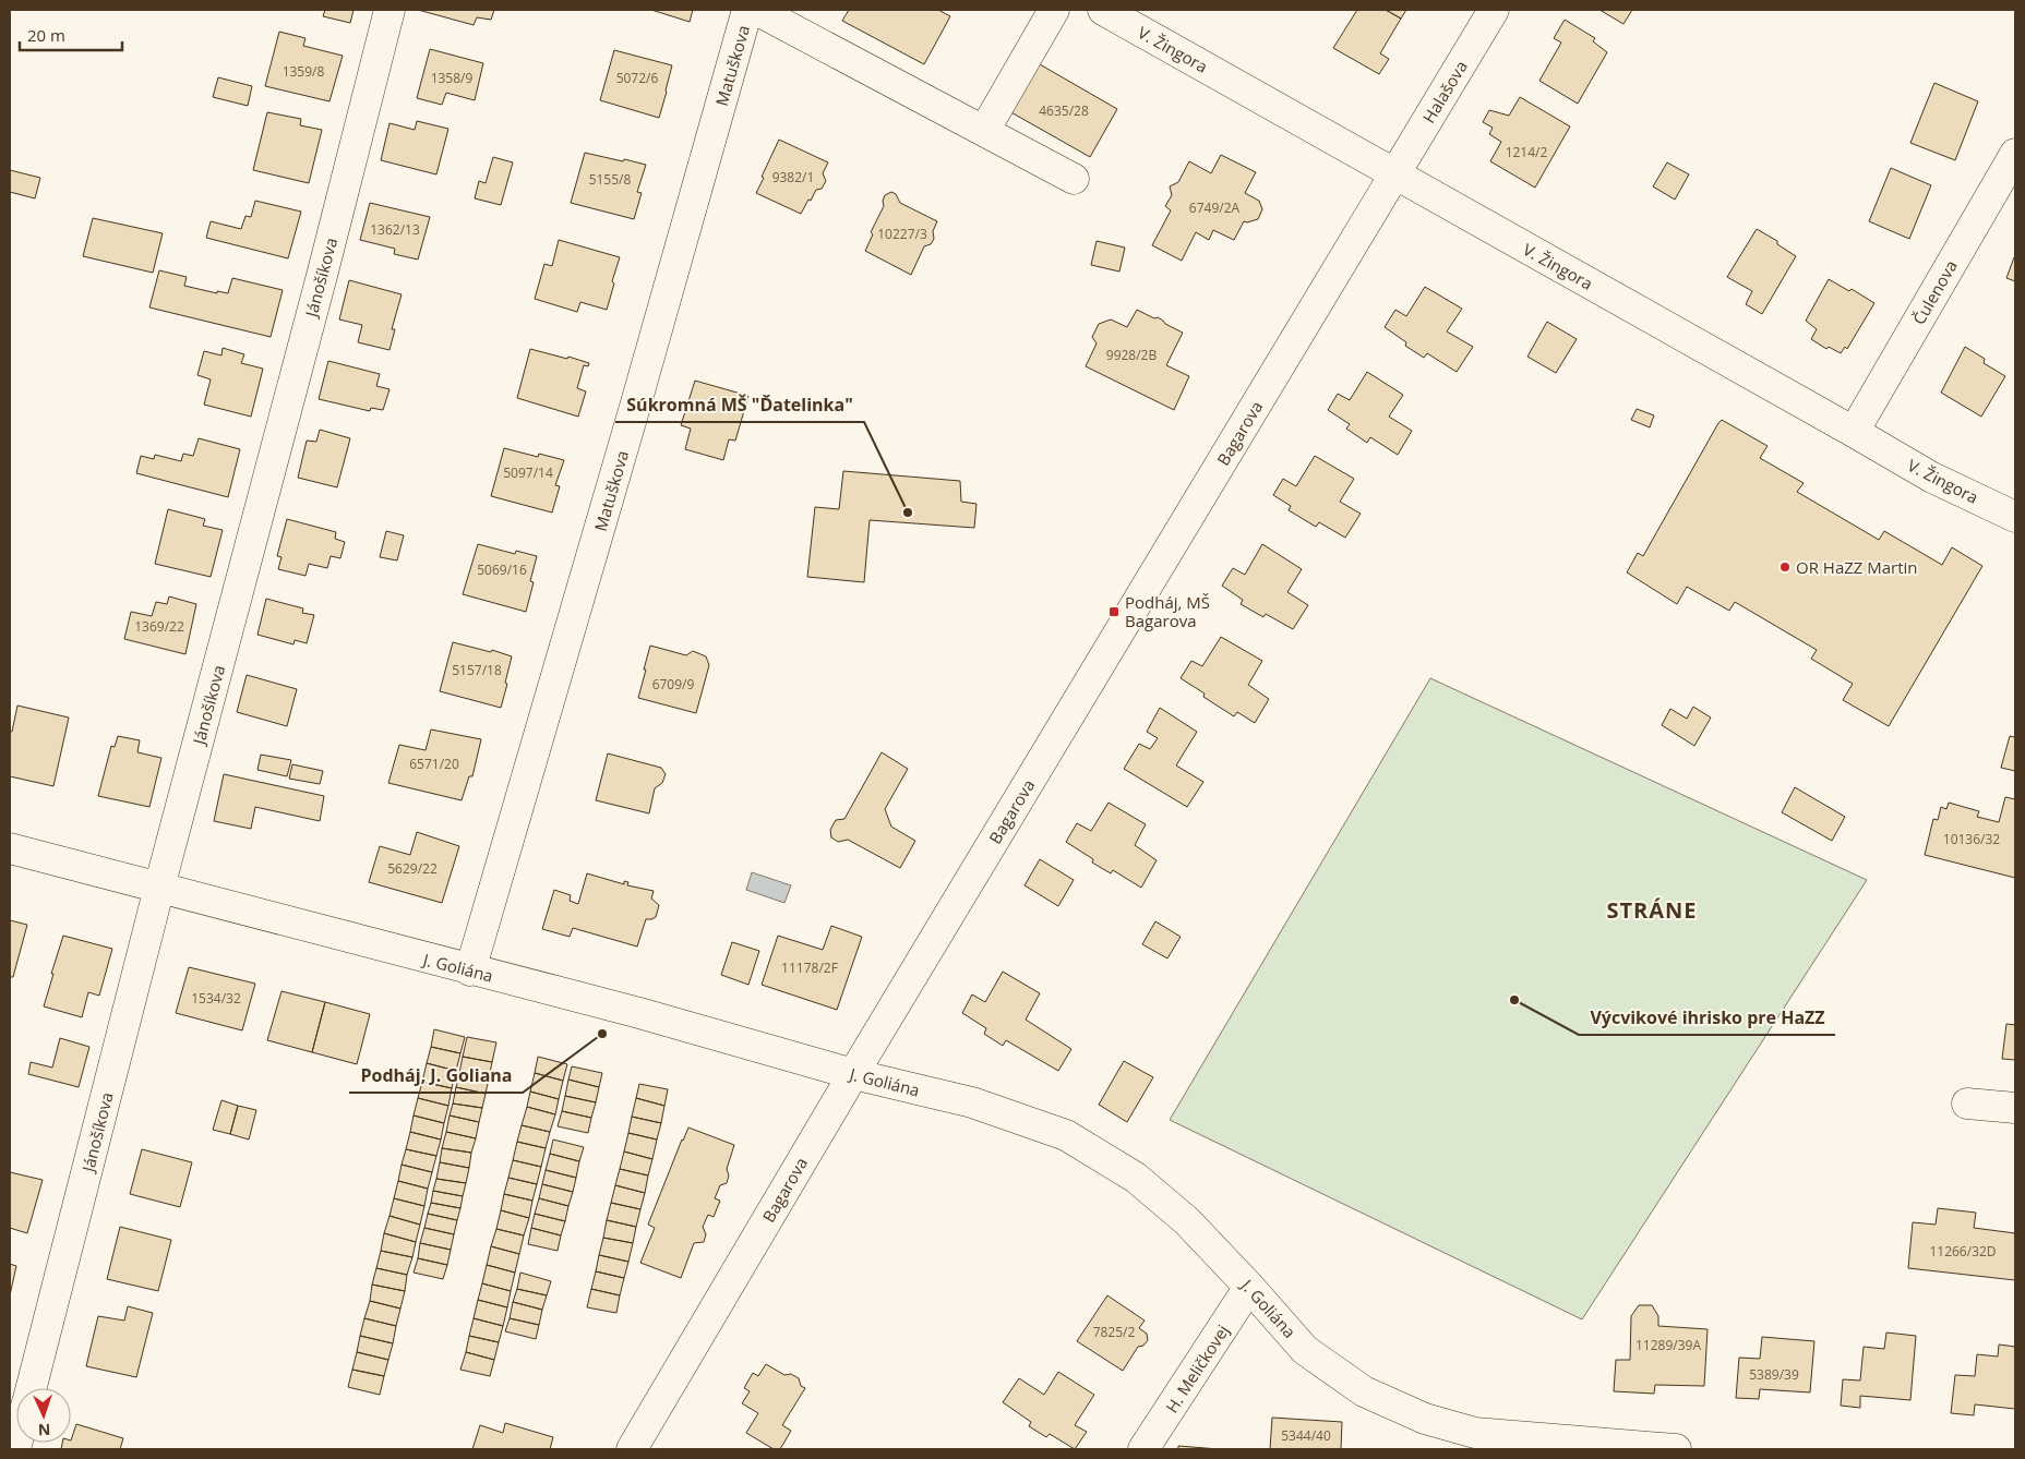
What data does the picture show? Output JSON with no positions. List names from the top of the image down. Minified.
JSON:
{"streets":{"street":["V. Žingora","Matuškova","Halašova","Jánošíkova","Čulenova","Bagarova","J. Goliána","H. Meličkovej"]},"crossings":[["V. Žingora","Halašova"],["V. Žingora","Čulenova"],["V. Žingora","Bagarova"],["Matuškova","J. Goliána"],["Halašova","Bagarova"],["Jánošíkova","J. Goliána"],["Bagarova","J. Goliána"],["J. Goliána","H. Meličkovej"]],"districts":["STRÁNE"],"places":{"other":["Súkromná MŠ \"Ďatelinka\"","OR HaZZ Martin","Výcvikové ihrisko pre HaZZ","Podháj, J. Goliana"],"transit":["Podháj, MŠ Bagarova"]},"house_numbers":["1359/8","1358/9","5072/6","4635/28","1214/2","9382/1","5155/8","6749/2A","1362/13","10227/3","9928/2B","5097/14","5069/16","1369/22","5157/18","6709/9","6571/20","10136/32","5629/22","11178/2F","1534/32","11266/32D","7825/2","11289/39A","5389/39","5344/40"],"scale_bar":"20 m","north":"bottom"}
